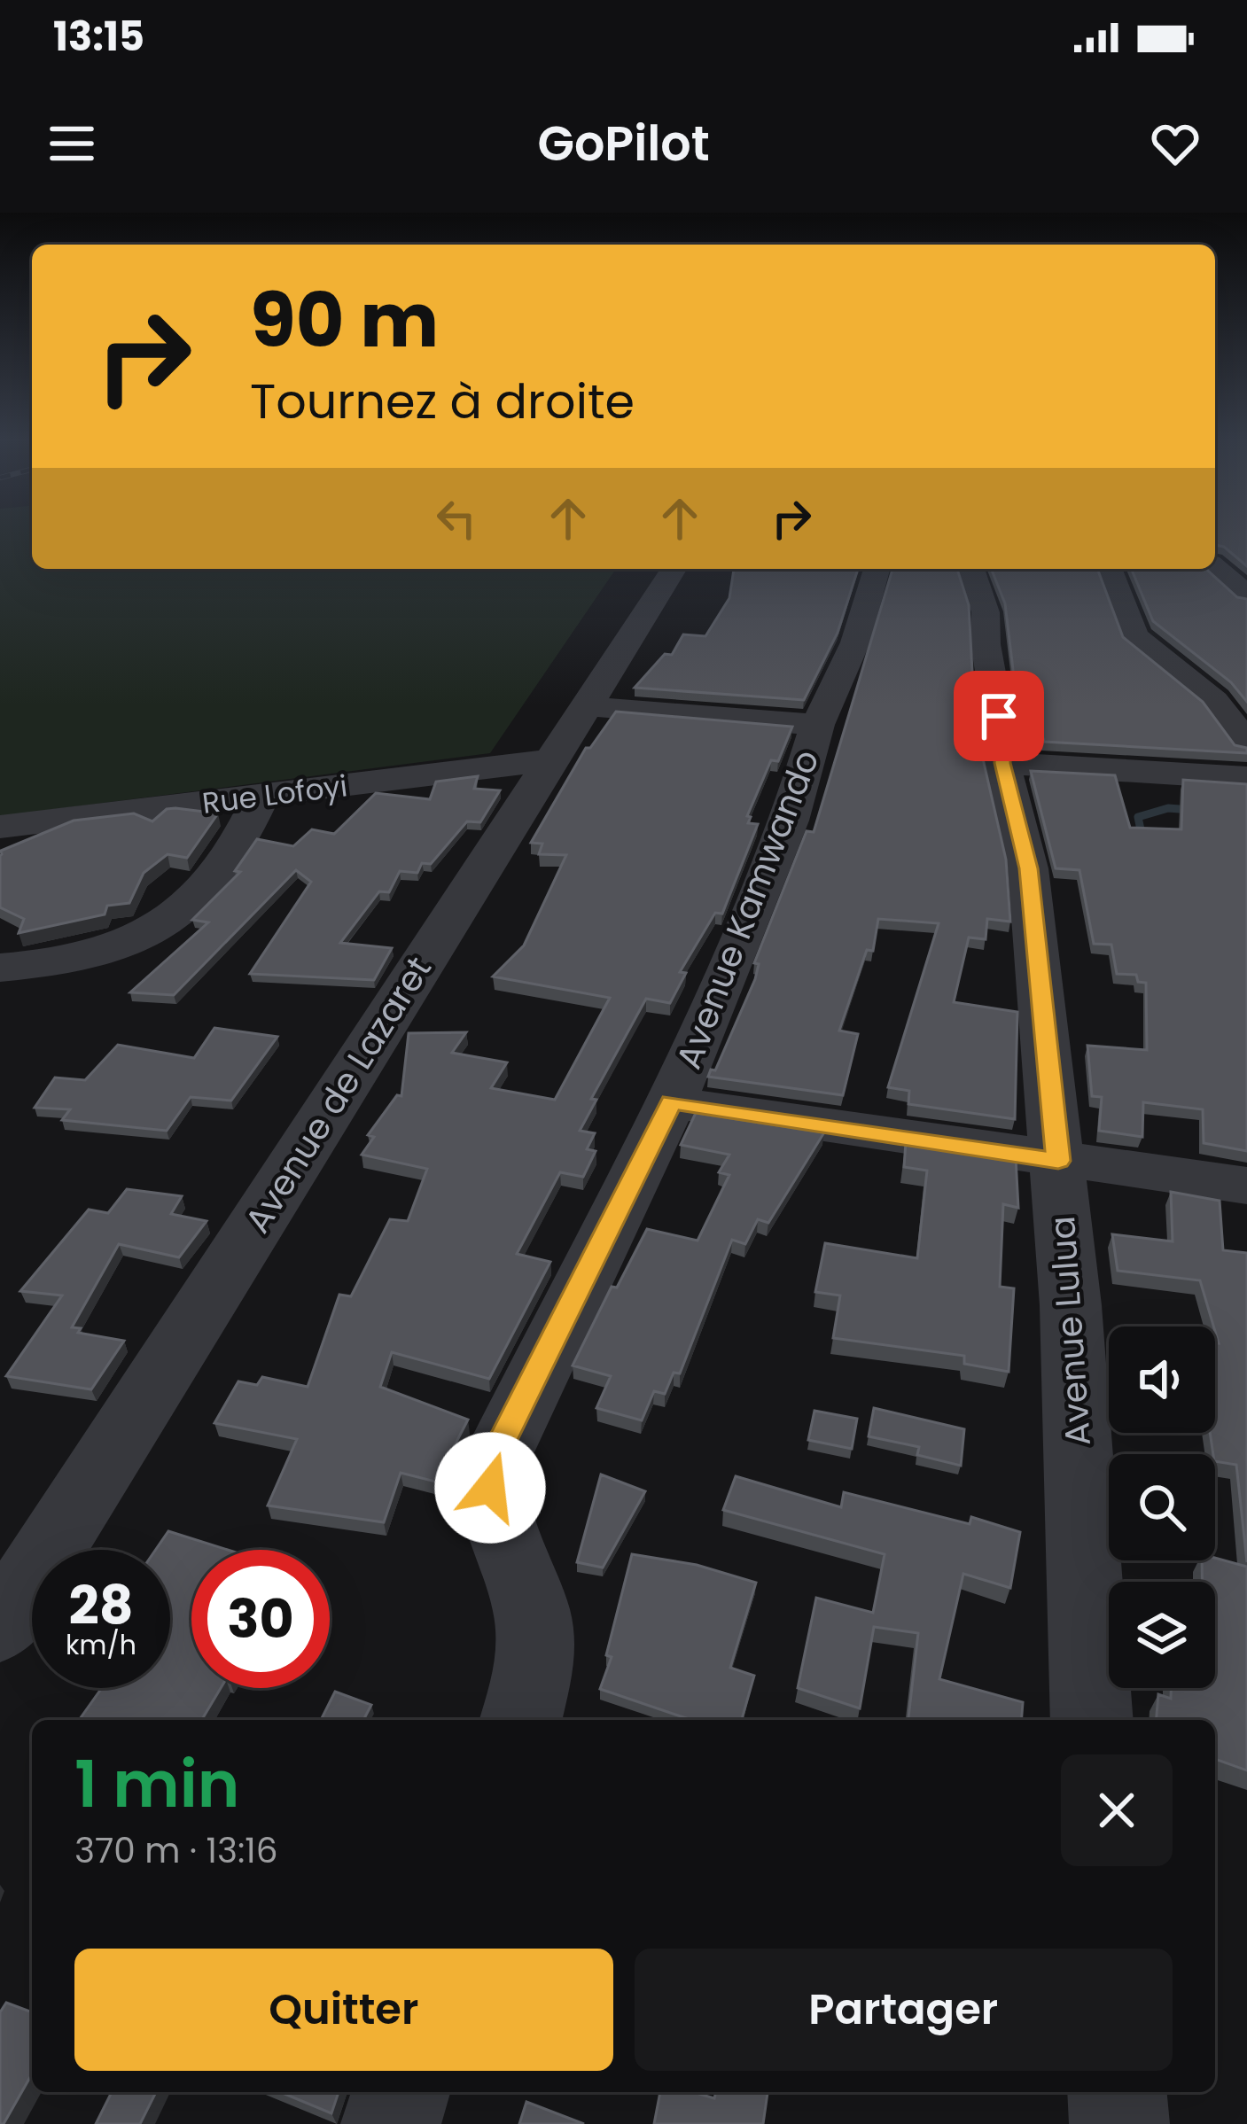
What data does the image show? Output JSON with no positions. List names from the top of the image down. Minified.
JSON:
{"streets":{"street":["Rue Lofoyi","Avenue Kamwando","Avenue de Lazaret","Avenue Lulua"]},"crossings":[["Rue Lofoyi","Avenue de Lazaret"]],"page":{"status":"13:15","header":"GoPilot","turn":["90 m","Tournez à droite"],"speed":"28 km/h","limit":"30","heading":["1 min","370 m · 13:16"],"buttons":["Quitter","Partager"]}}
